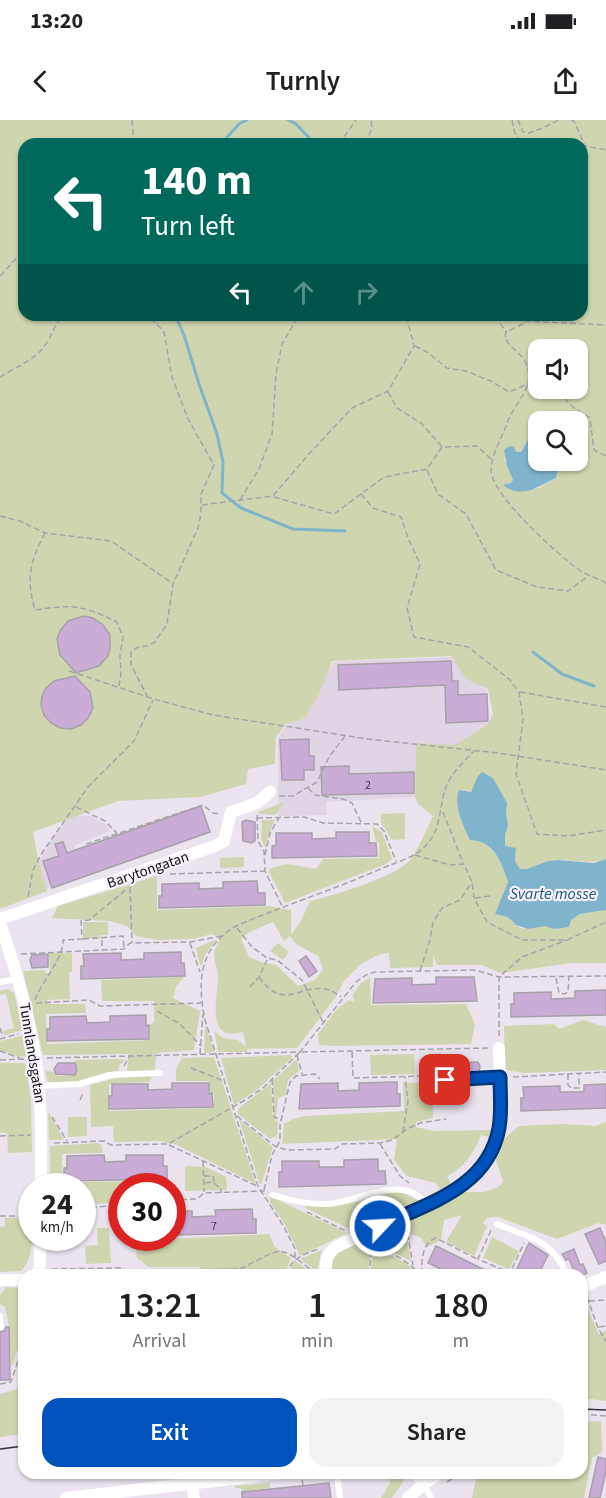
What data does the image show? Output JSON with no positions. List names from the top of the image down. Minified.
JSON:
{"streets":{"street":["Barytongatan","Tunnlandsgatan"]},"crossings":[["Barytongatan","Tunnlandsgatan"]],"water":["Svarte mosse"],"house_numbers":["2","7"],"page":{"status":"13:20","header":"Turnly","turn":["140 m","Turn left"],"speed":"24 km/h","limit":"30","eta":["13:21","Arrival","1","min","180","m"],"buttons":["Exit","Share"]}}
